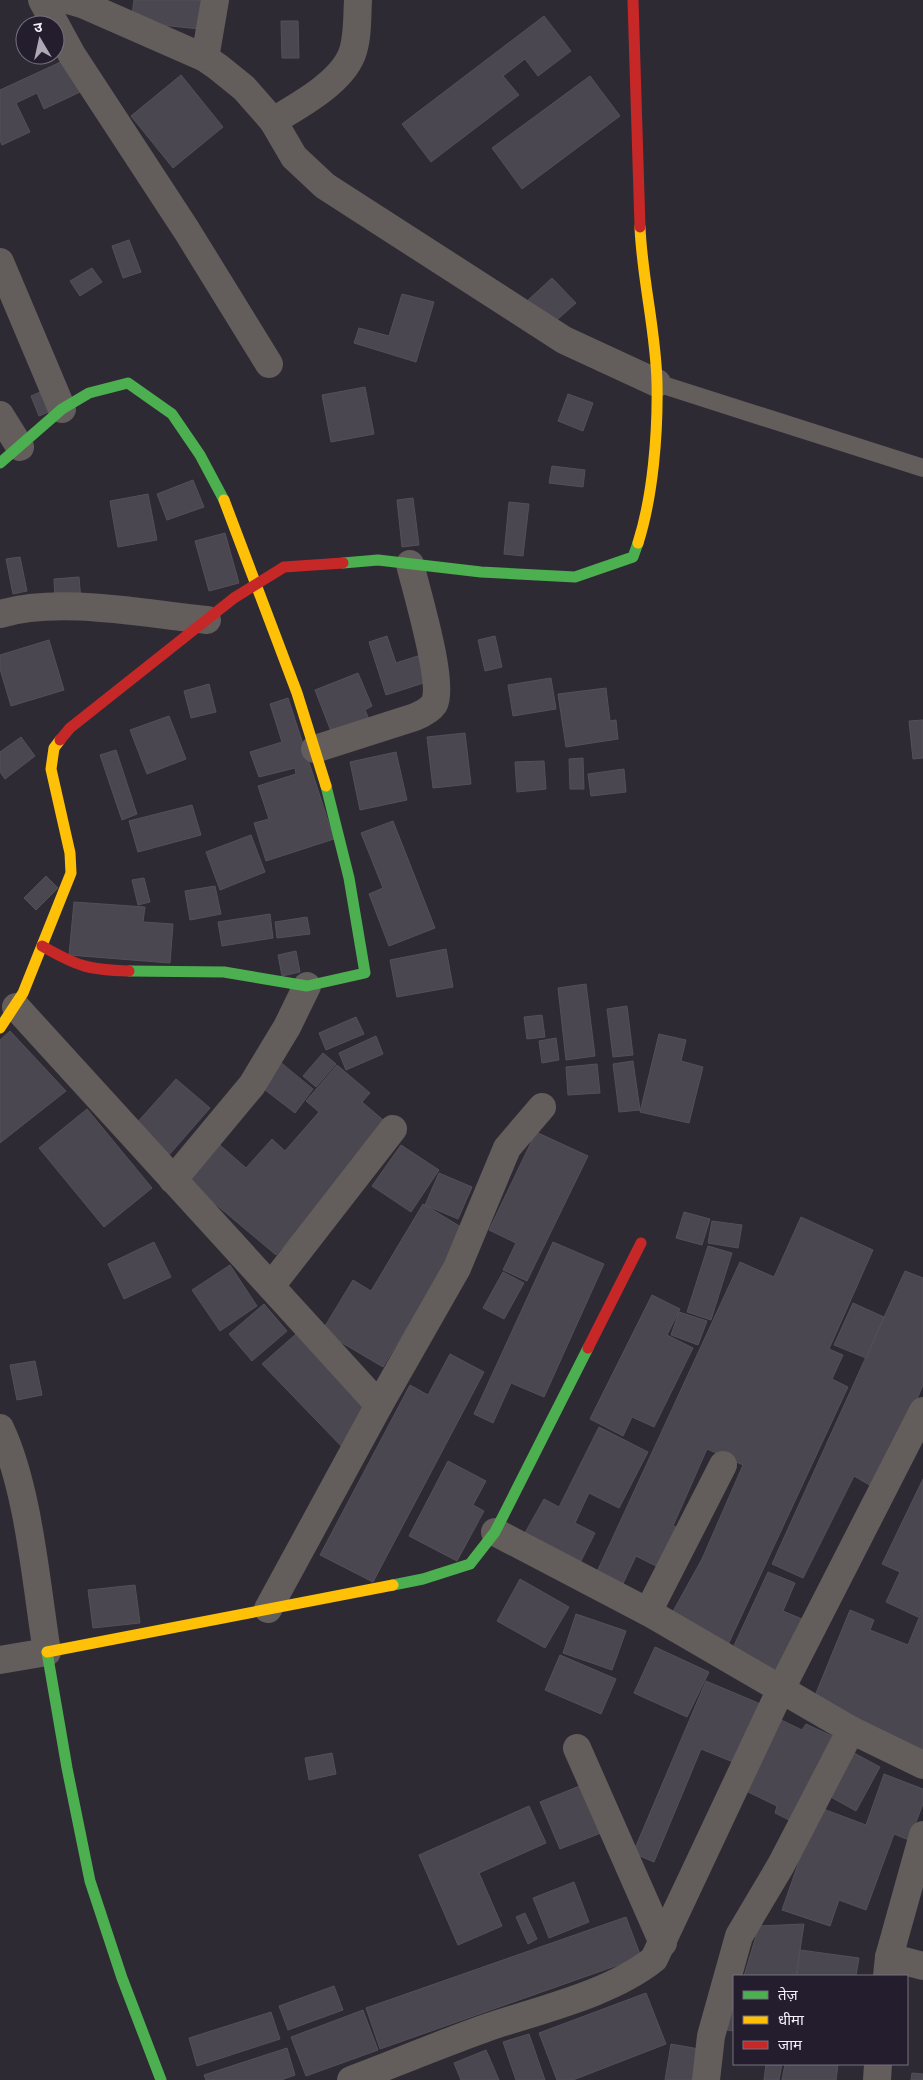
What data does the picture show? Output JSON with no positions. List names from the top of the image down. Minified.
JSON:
{"legend":["तेज़","धीमा","जाम"],"north":"top"}
